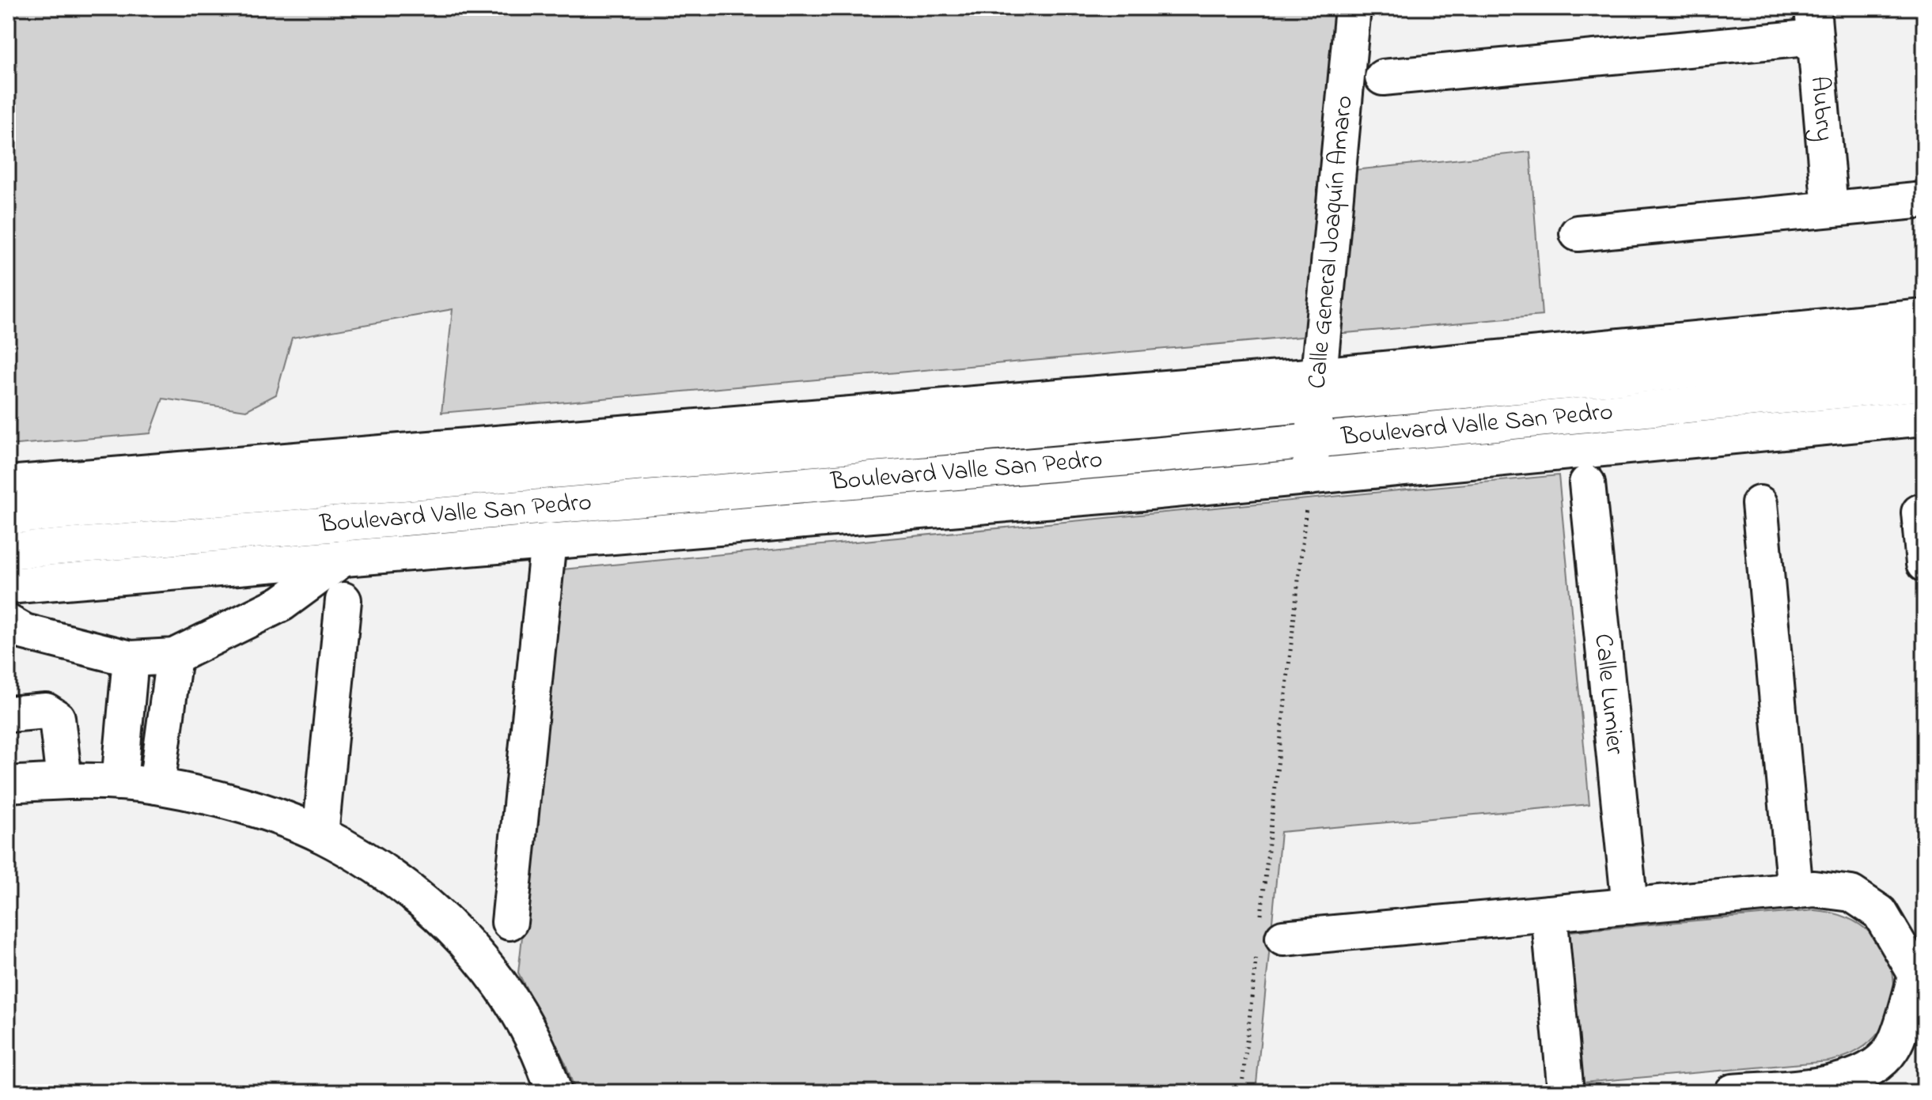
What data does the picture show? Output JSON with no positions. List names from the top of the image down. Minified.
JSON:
{"streets":{"main road":["Aubry","Calle General Joaquín Amaro","Boulevard Valle San Pedro","Calle Lumier"]},"crossings":[["Calle General Joaquín Amaro","Boulevard Valle San Pedro"]]}
